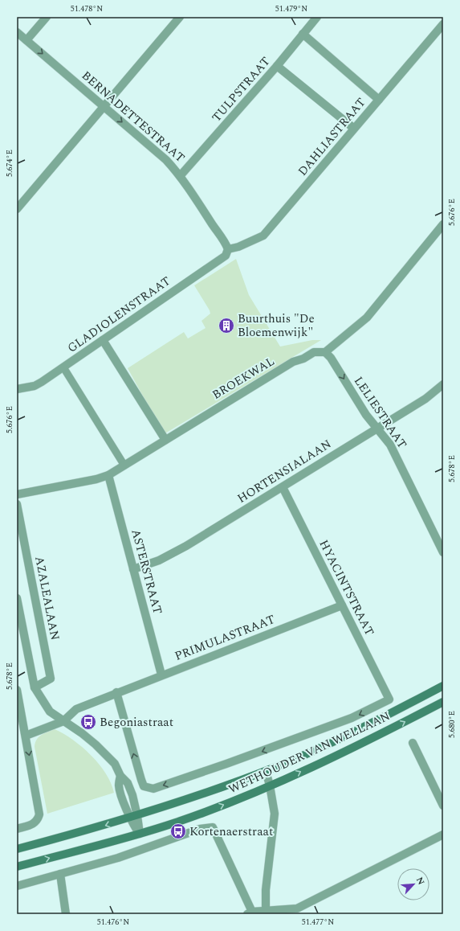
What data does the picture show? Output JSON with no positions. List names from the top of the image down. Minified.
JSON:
{"streets":{"main road":["WETHOUDER VAN WELLAAN"],"street":["TULPSTRAAT","BERNADETTESTRAAT","DAHLIASTRAAT","GLADIOLENSTRAAT","BROEKWAL","LELIESTRAAT","HORTENSIALAAN","ASTERSTRAAT","HYACINTSTRAAT","AZALEALAAN","PRIMULASTRAAT"]},"crossings":[["TULPSTRAAT","BERNADETTESTRAAT"],["BERNADETTESTRAAT","DAHLIASTRAAT"],["BERNADETTESTRAAT","GLADIOLENSTRAAT"],["DAHLIASTRAAT","GLADIOLENSTRAAT"],["BROEKWAL","LELIESTRAAT"],["BROEKWAL","ASTERSTRAAT"],["LELIESTRAAT","HORTENSIALAAN"],["HORTENSIALAAN","ASTERSTRAAT"],["HORTENSIALAAN","HYACINTSTRAAT"],["ASTERSTRAAT","PRIMULASTRAAT"],["HYACINTSTRAAT","PRIMULASTRAAT"],["HYACINTSTRAAT","WETHOUDER VAN WELLAAN"],["PRIMULASTRAAT","WETHOUDER VAN WELLAAN"]],"one_way":["BERNADETTESTRAAT","LELIESTRAAT"],"places":{"building":["Buurthuis \"De Bloemenwijk\""],"bus stop":["Begoniastraat","Kortenaerstraat"]},"north":"top right","coordinates":["51.478°N","51.479°N","5.674°E","5.676°E","5.678°E","5.680°E","51.476°N","51.477°N"]}
